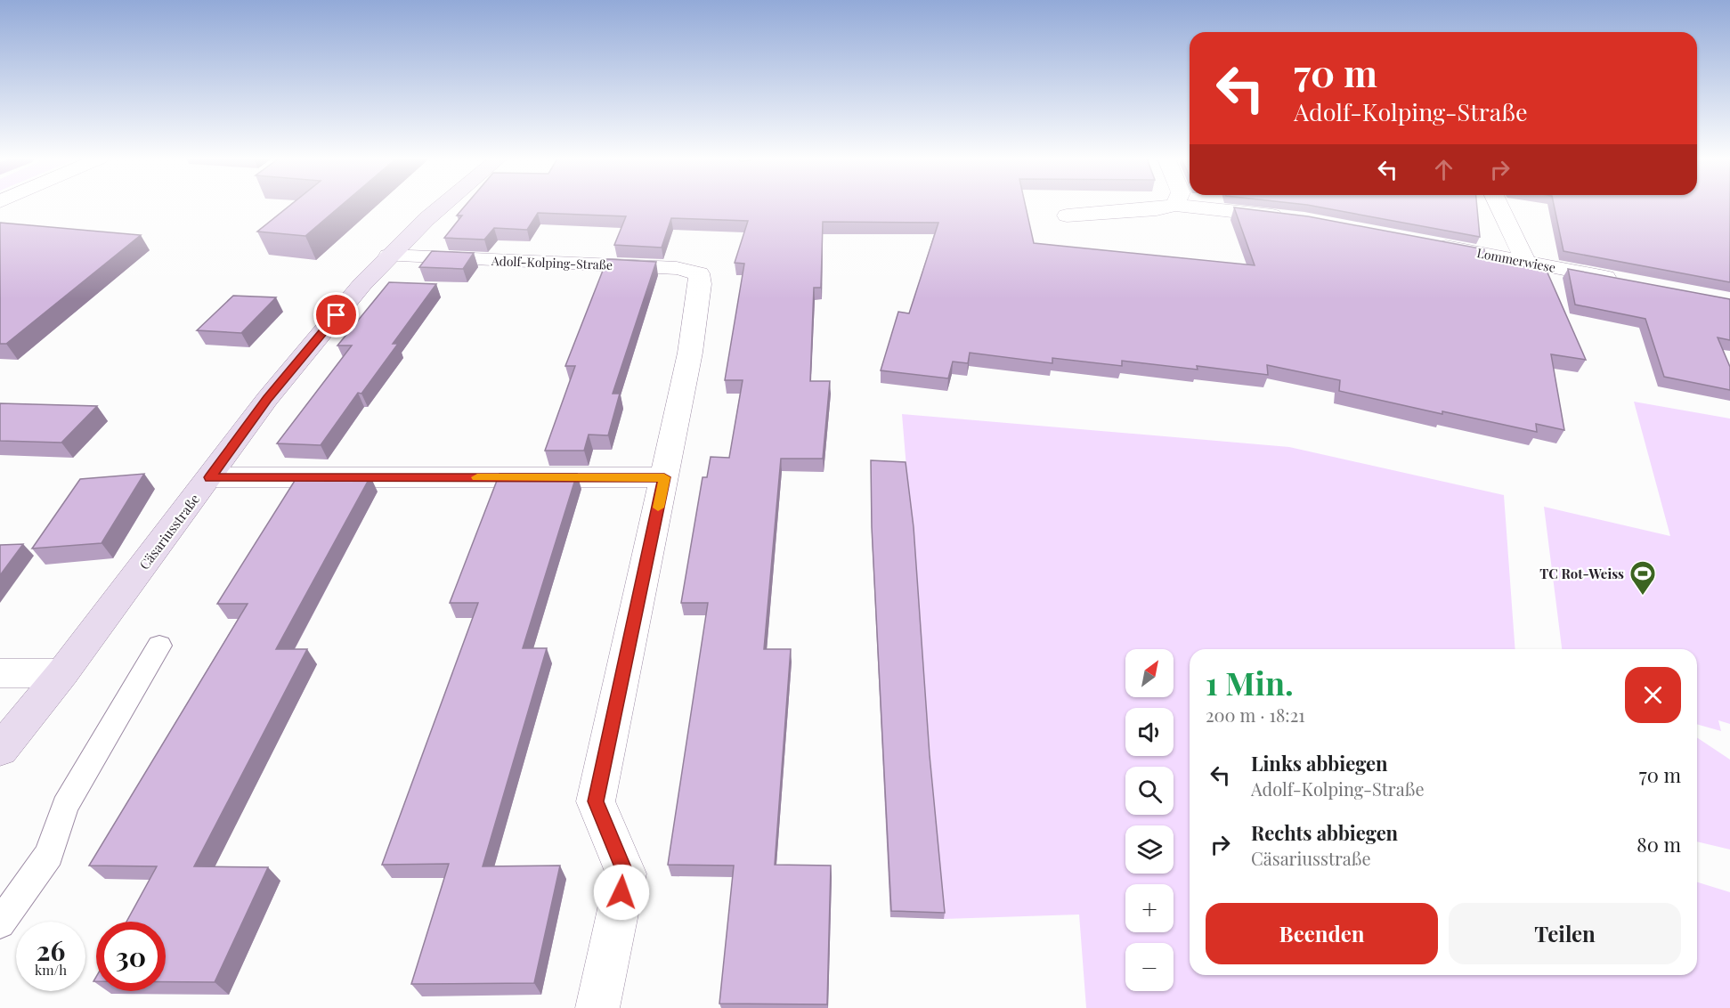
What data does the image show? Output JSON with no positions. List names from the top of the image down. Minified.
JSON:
{"streets":{"main road":["Cäsariusstraße"],"street":["Lommerwiese","Adolf-Kolping-Straße"]},"crossings":[["Adolf-Kolping-Straße","Cäsariusstraße"]],"places":{"sports":["TC Rot-Weiss"]},"north":"top right","page":{"turn":["70 m","Adolf-Kolping-Straße"],"map_buttons":["+","−"],"heading":["1 Min.","200 m · 18:21"],"list":[{"name":"Links abbiegen","note":"Adolf-Kolping-Straße","value":"70 m"},{"name":"Rechts abbiegen","note":"Cäsariusstraße","value":"80 m"}],"buttons":["Beenden","Teilen"],"speed":"26 km/h","limit":"30"}}
